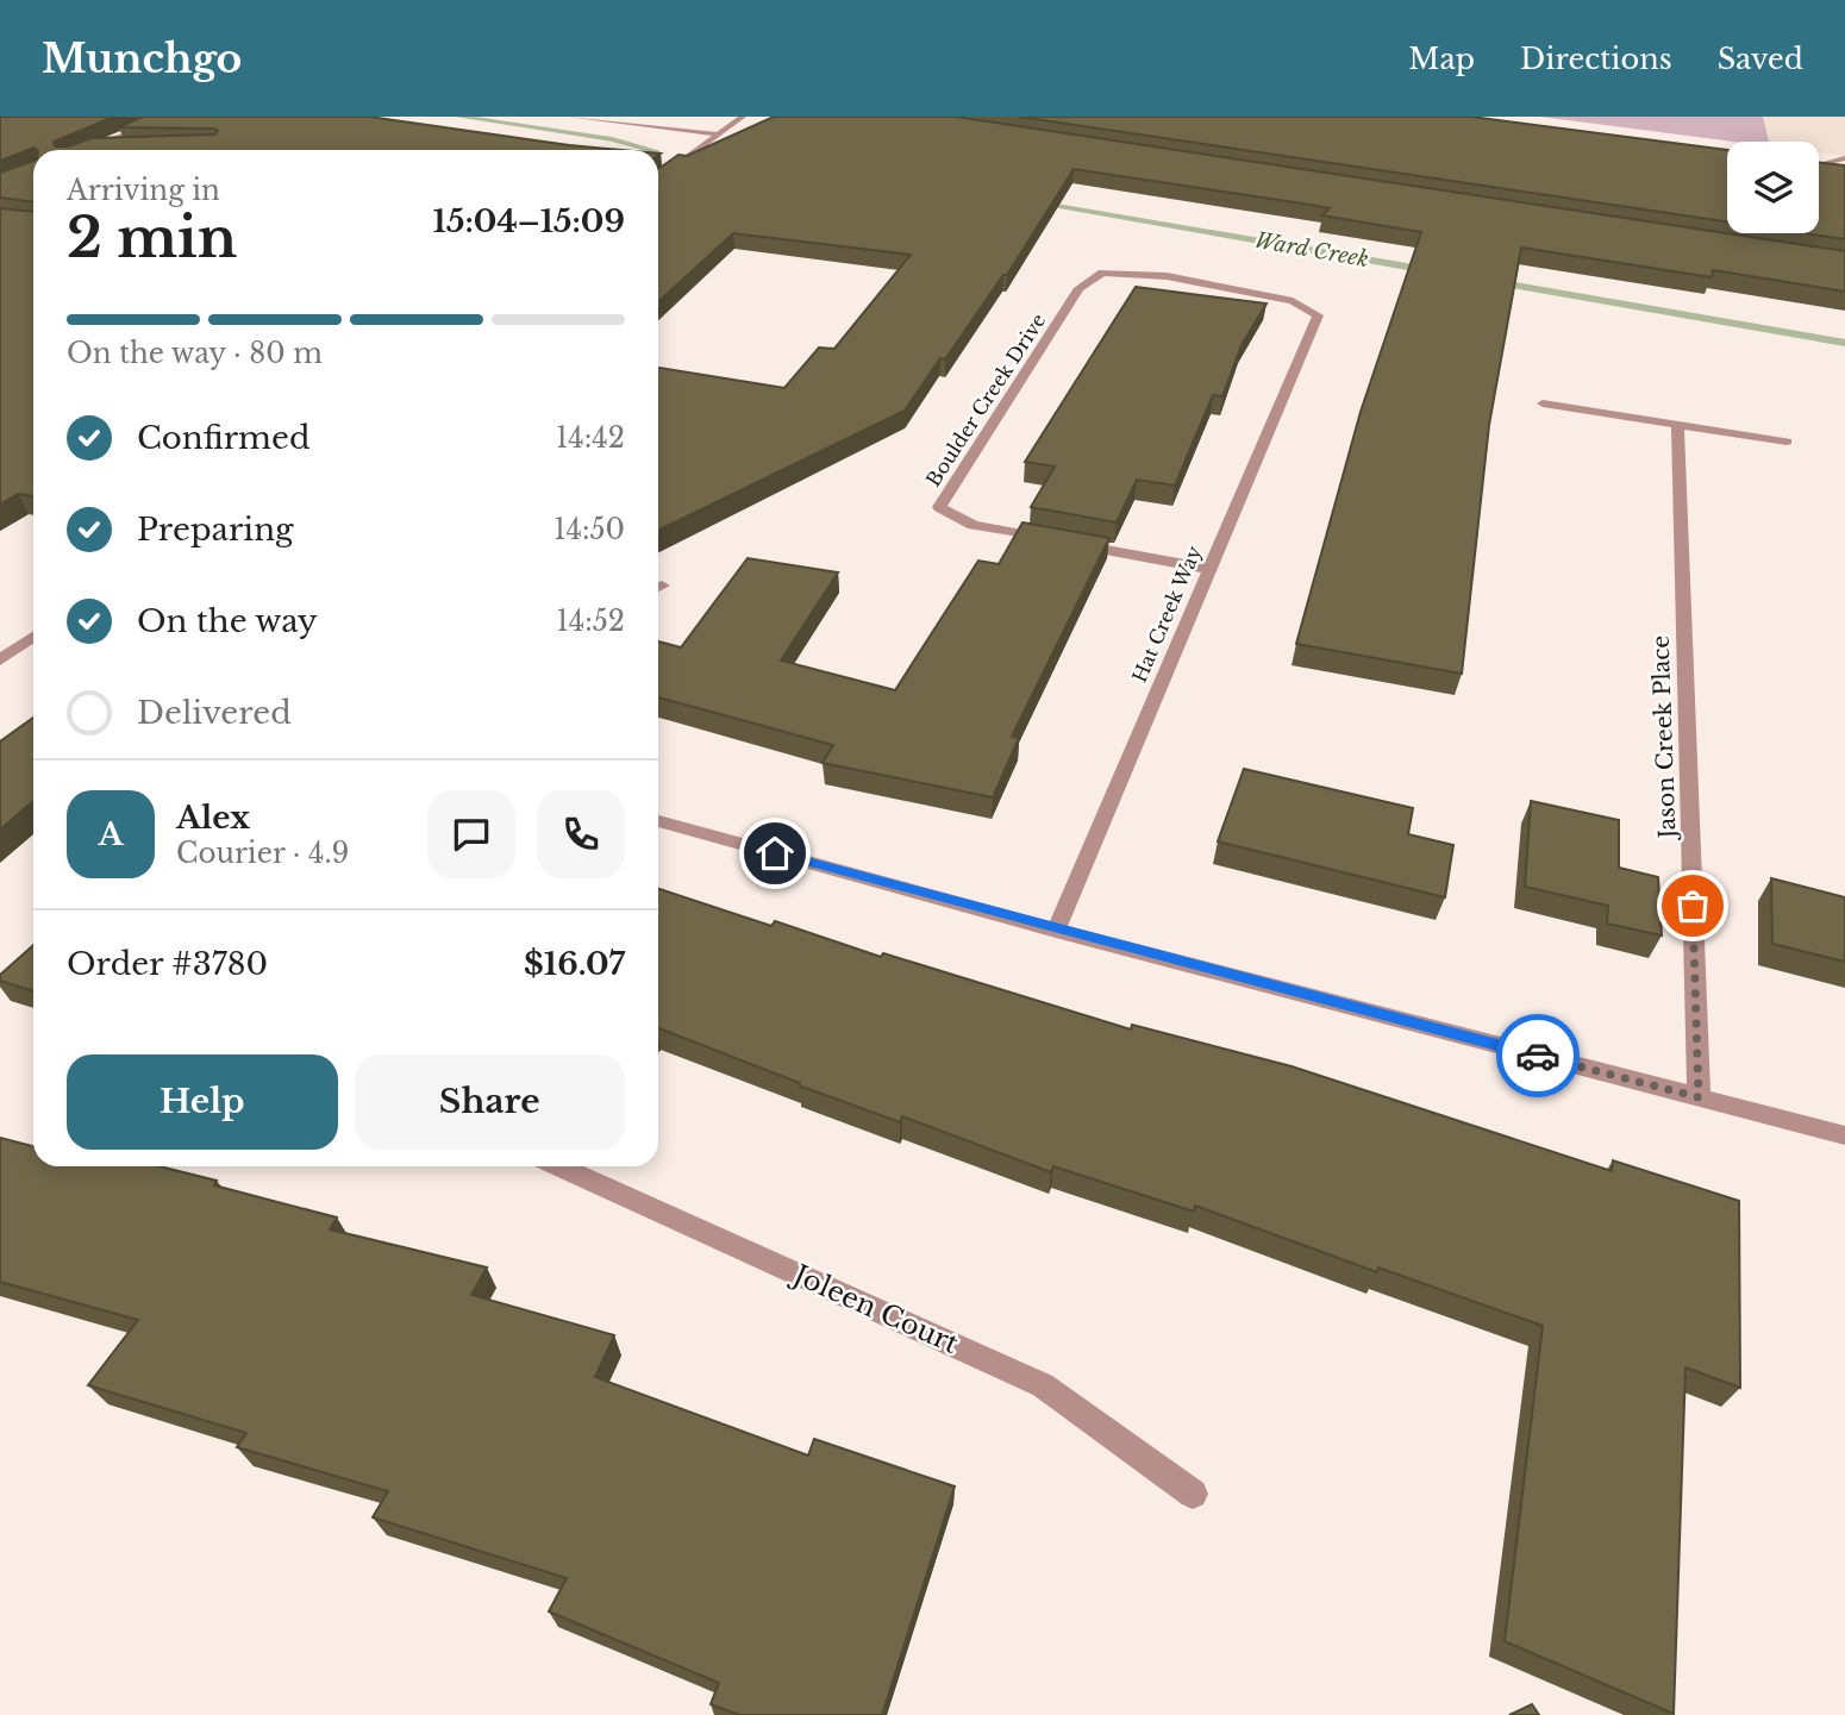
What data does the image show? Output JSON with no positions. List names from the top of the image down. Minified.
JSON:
{"streets":{"street":["Boulder Creek Drive","Hat Creek Way","Jason Creek Place","Joleen Court"]},"crossings":[["Boulder Creek Drive","Hat Creek Way"]],"water":["Ward Creek"],"page":{"header":"Munchgo","nav":["Map","Directions","Saved"],"heading":["2 min","Arriving in","15:04–15:09"],"panel":["Alex","Courier · 4.9","Order #3780","$16.07"],"bar":"On the way · 80 m","list":[["Confirmed","14:42"],["Preparing","14:50"],["On the way","14:52"],"Delivered"],"round":"A","buttons":["Help","Share"]}}
